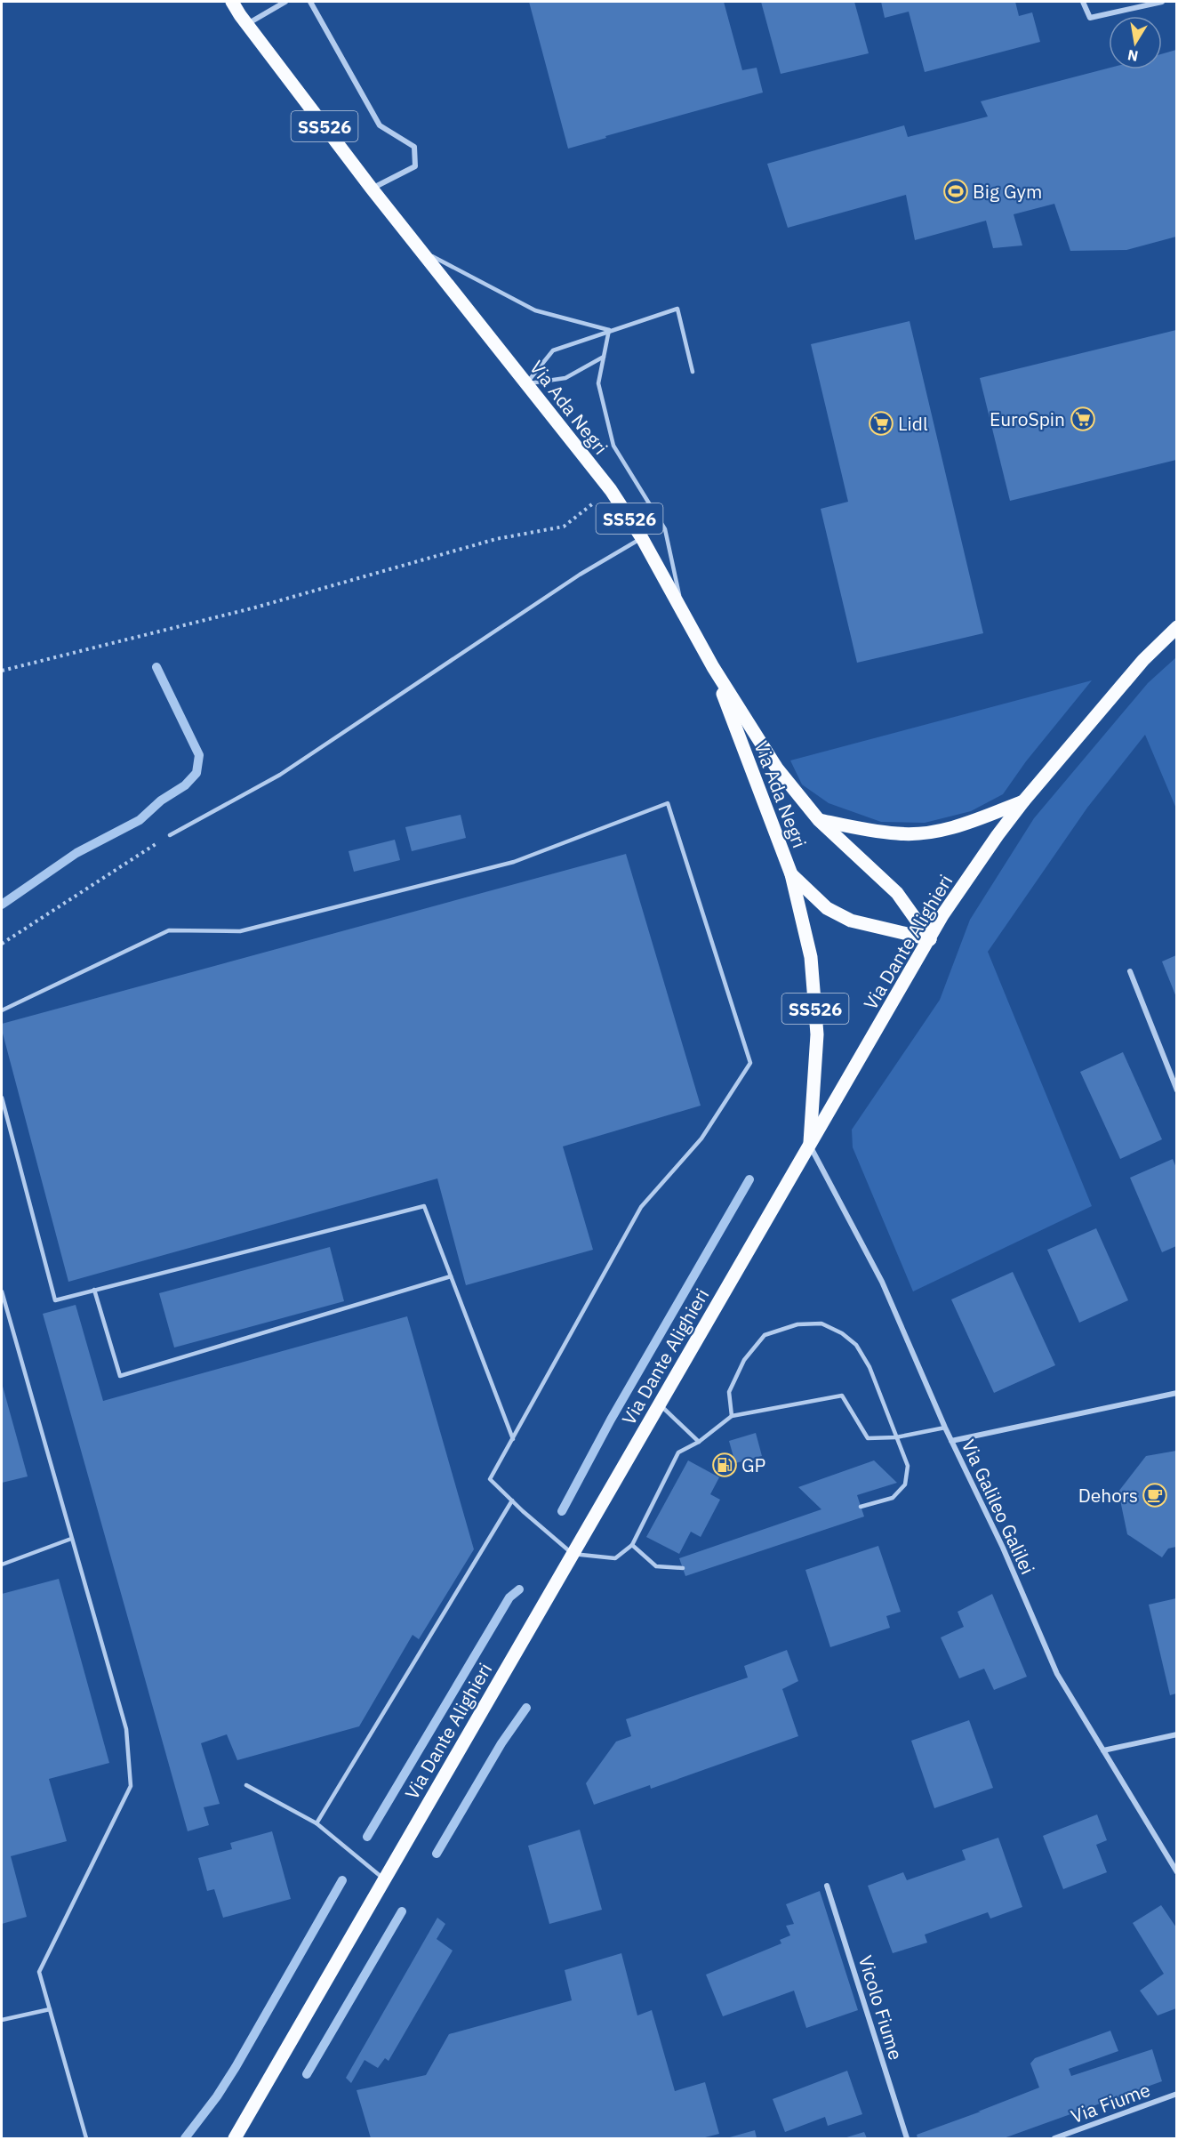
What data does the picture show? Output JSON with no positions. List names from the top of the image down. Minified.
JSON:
{"streets":{"main road":["SS526","Via Ada Negri","Via Dante Alighieri"],"street":["Via Galileo Galilei","Vicolo Fiume","Via Fiume"]},"crossings":[["Via Ada Negri","Via Dante Alighieri"],["Via Ada Negri","Via Galileo Galilei"],["Via Dante Alighieri","Via Galileo Galilei"]],"places":{"sports":["Big Gym"],"supermarket":["EuroSpin","Lidl"],"fuel station":["GP"],"cafe":["Dehors"]},"north":"bottom"}
